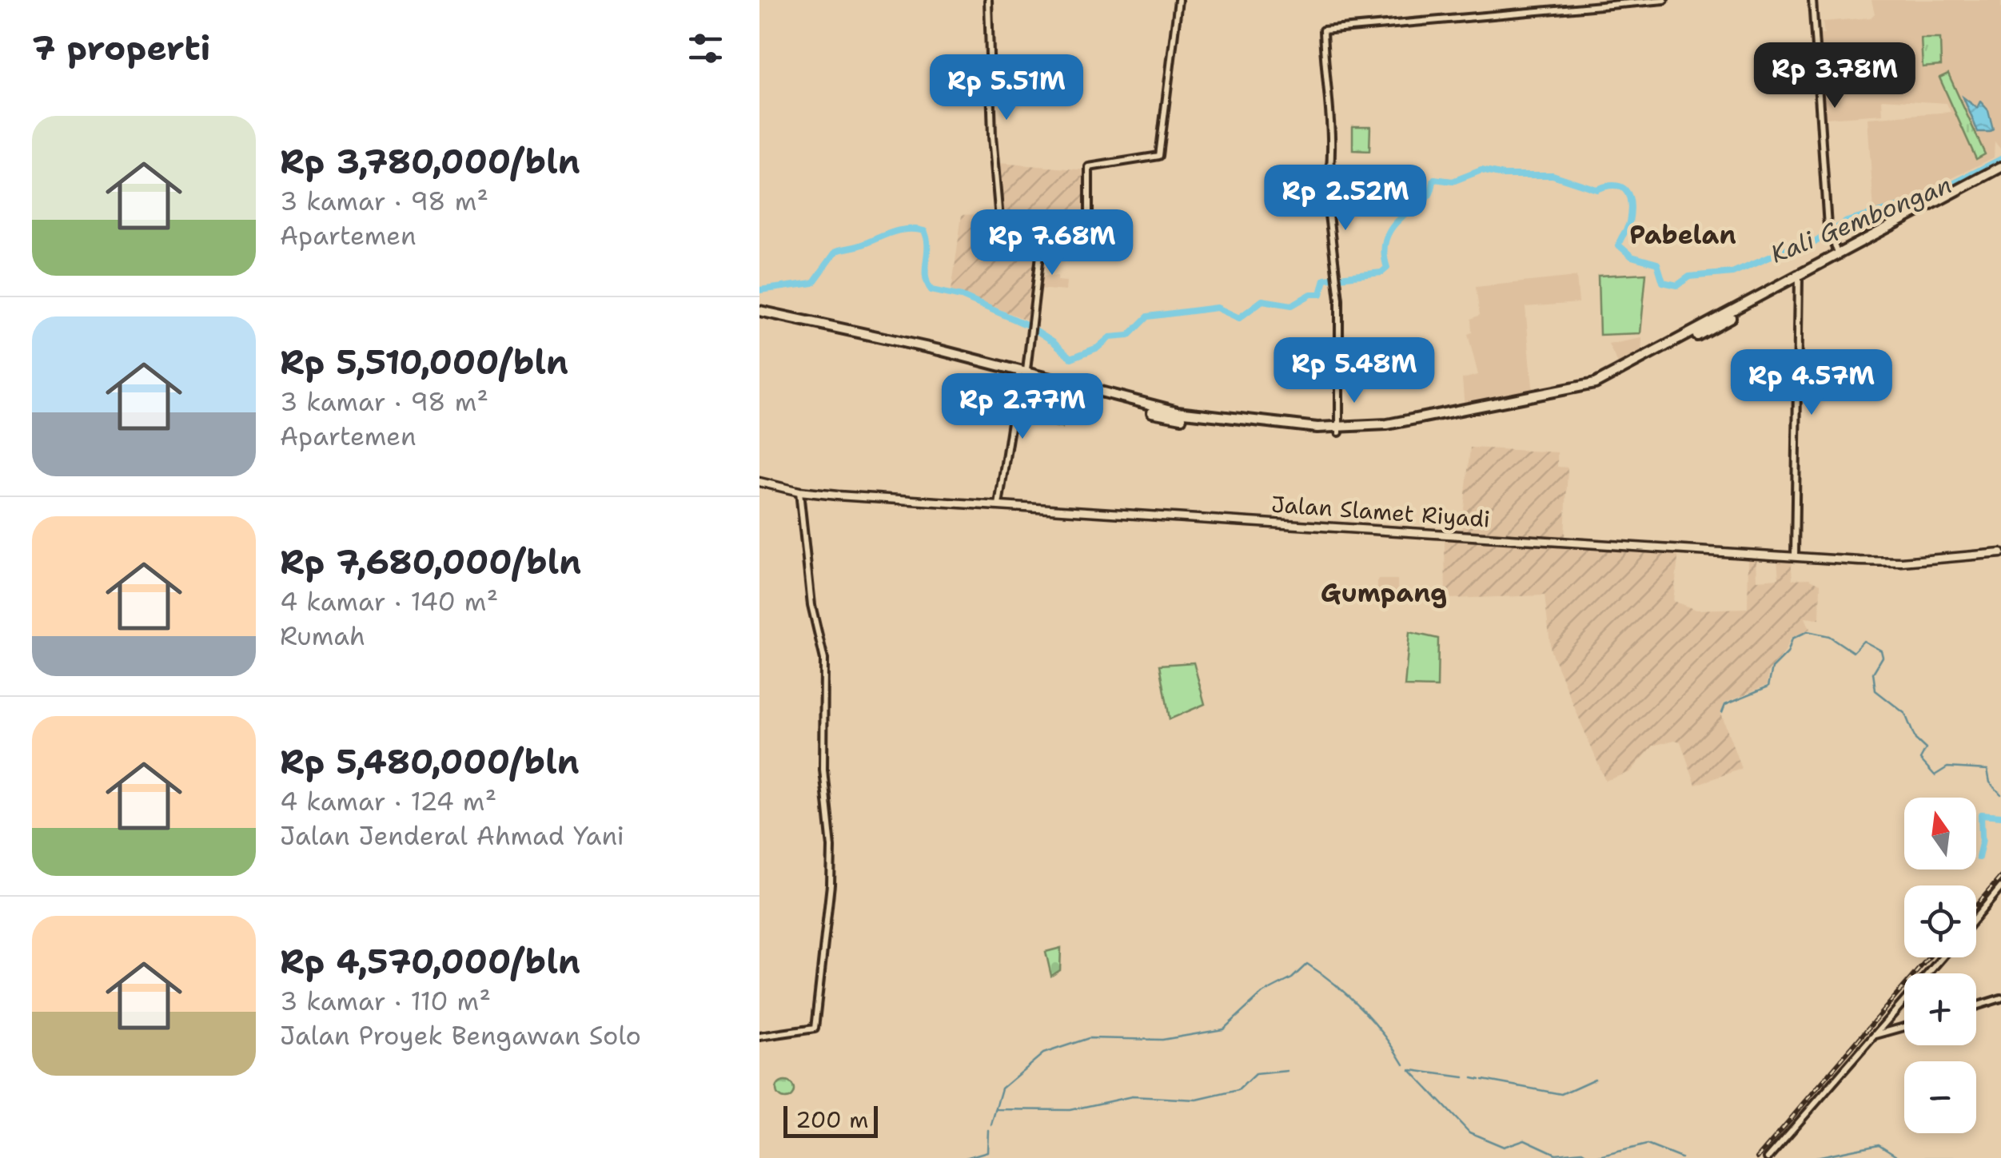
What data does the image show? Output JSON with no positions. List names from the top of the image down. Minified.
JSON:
{"streets":{"main road":["Jalan Slamet Riyadi"]},"districts":["Pabelan","Gumpang"],"water":["Kali Gembongan"],"scale_bar":"200 m","north":"top","page":{"heading":"7 properti","price":["Rp 3.78M","Rp 5.51M","Rp 2.52M","Rp 7.68M","Rp 5.48M","Rp 4.57M","Rp 2.77M"],"list":[{"name":"Rp 3,780,000/bln","note":"3 kamar · 98 m² · Apartemen"},{"name":"Rp 5,510,000/bln","note":"3 kamar · 98 m² · Apartemen"},{"name":"Rp 7,680,000/bln","note":"4 kamar · 140 m² · Rumah"},{"name":"Rp 5,480,000/bln","note":"4 kamar · 124 m² · Jalan Jenderal Ahmad Yani"},{"name":"Rp 4,570,000/bln","note":"3 kamar · 110 m² · Jalan Proyek Bengawan Solo"}],"map_buttons":["+","−"],"scale":"200 m"}}
